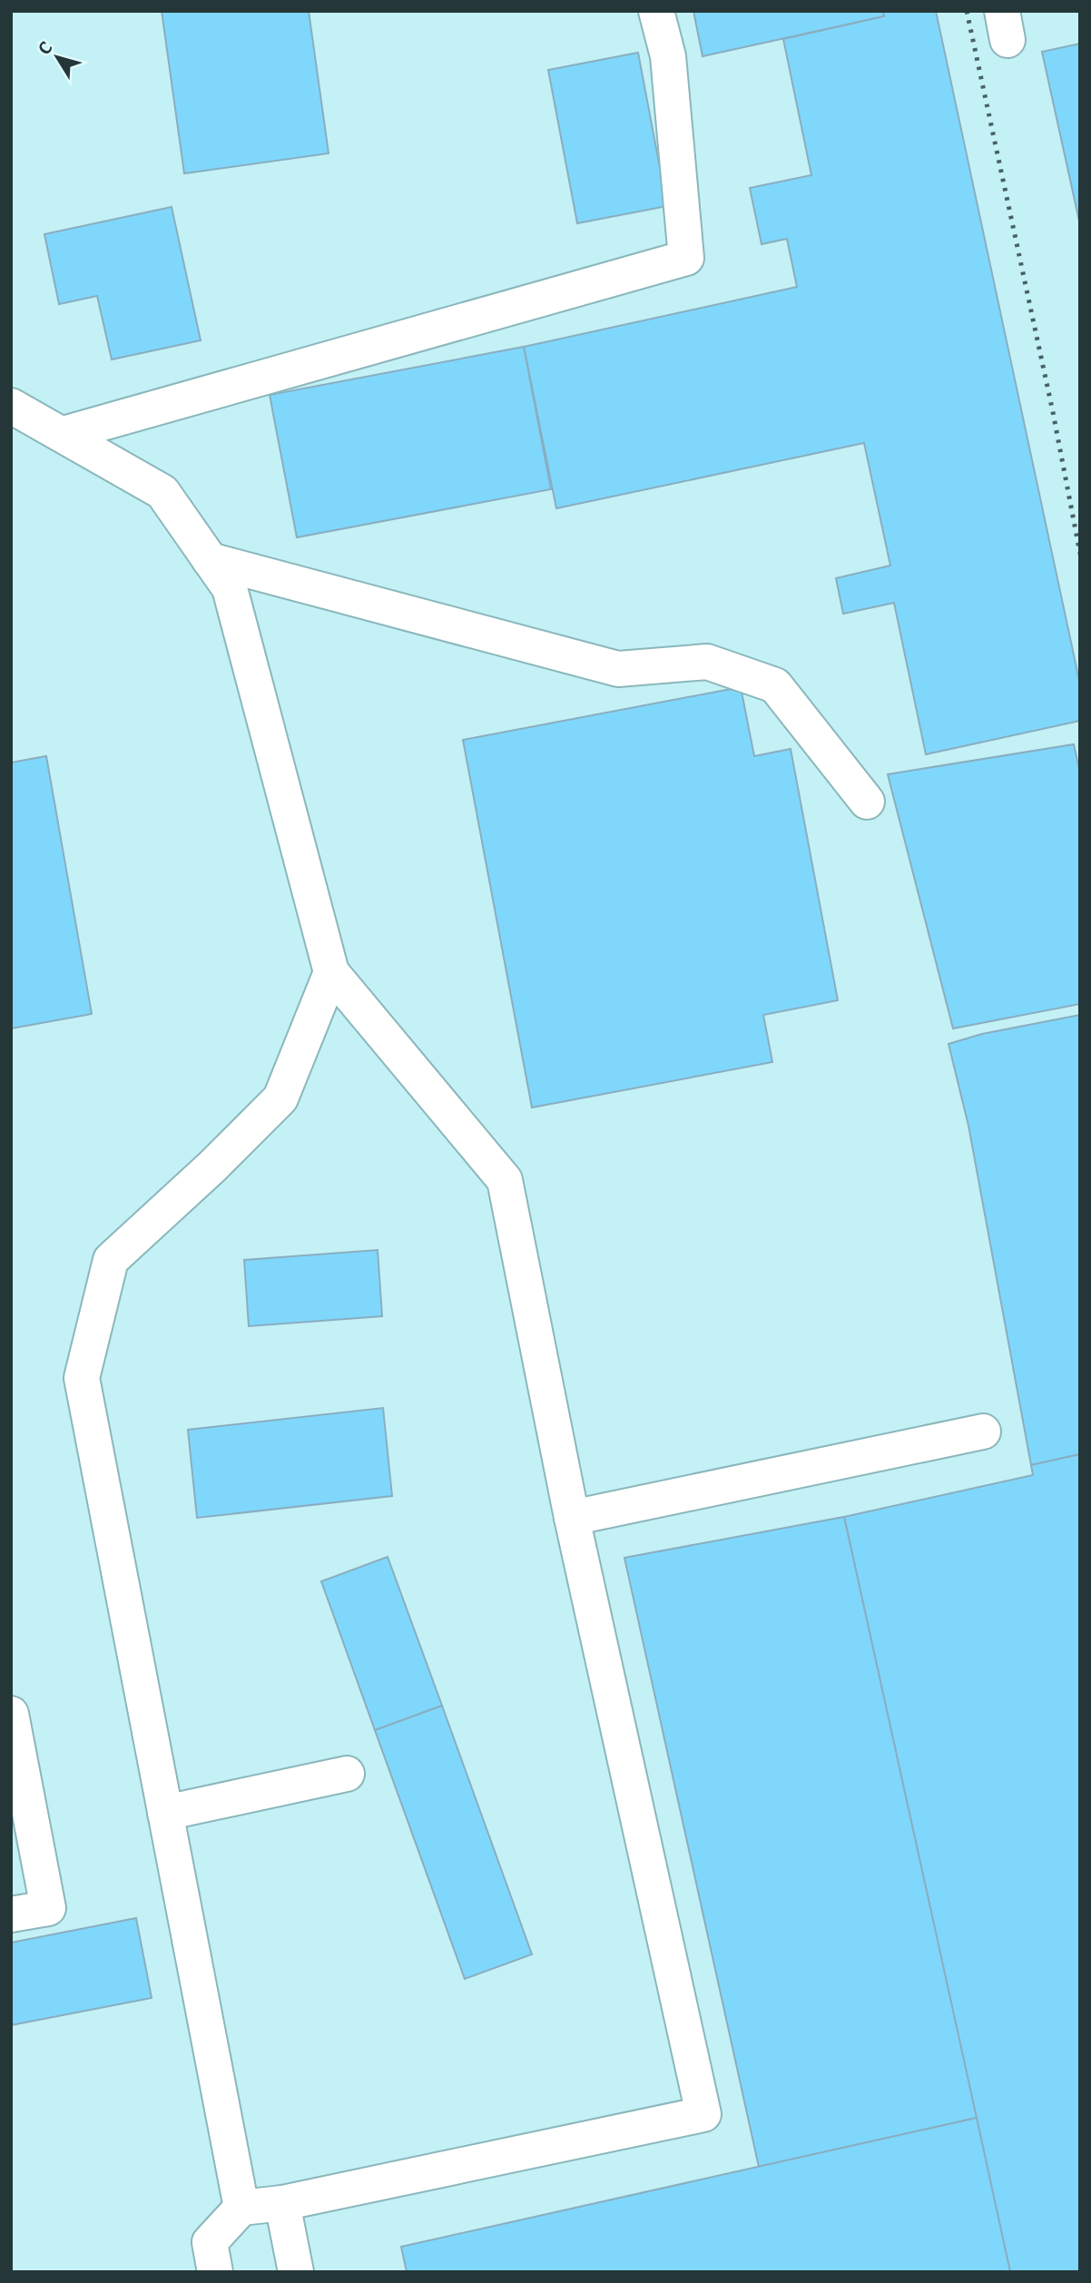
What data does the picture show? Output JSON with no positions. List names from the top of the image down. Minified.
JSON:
{"north":"top left"}
